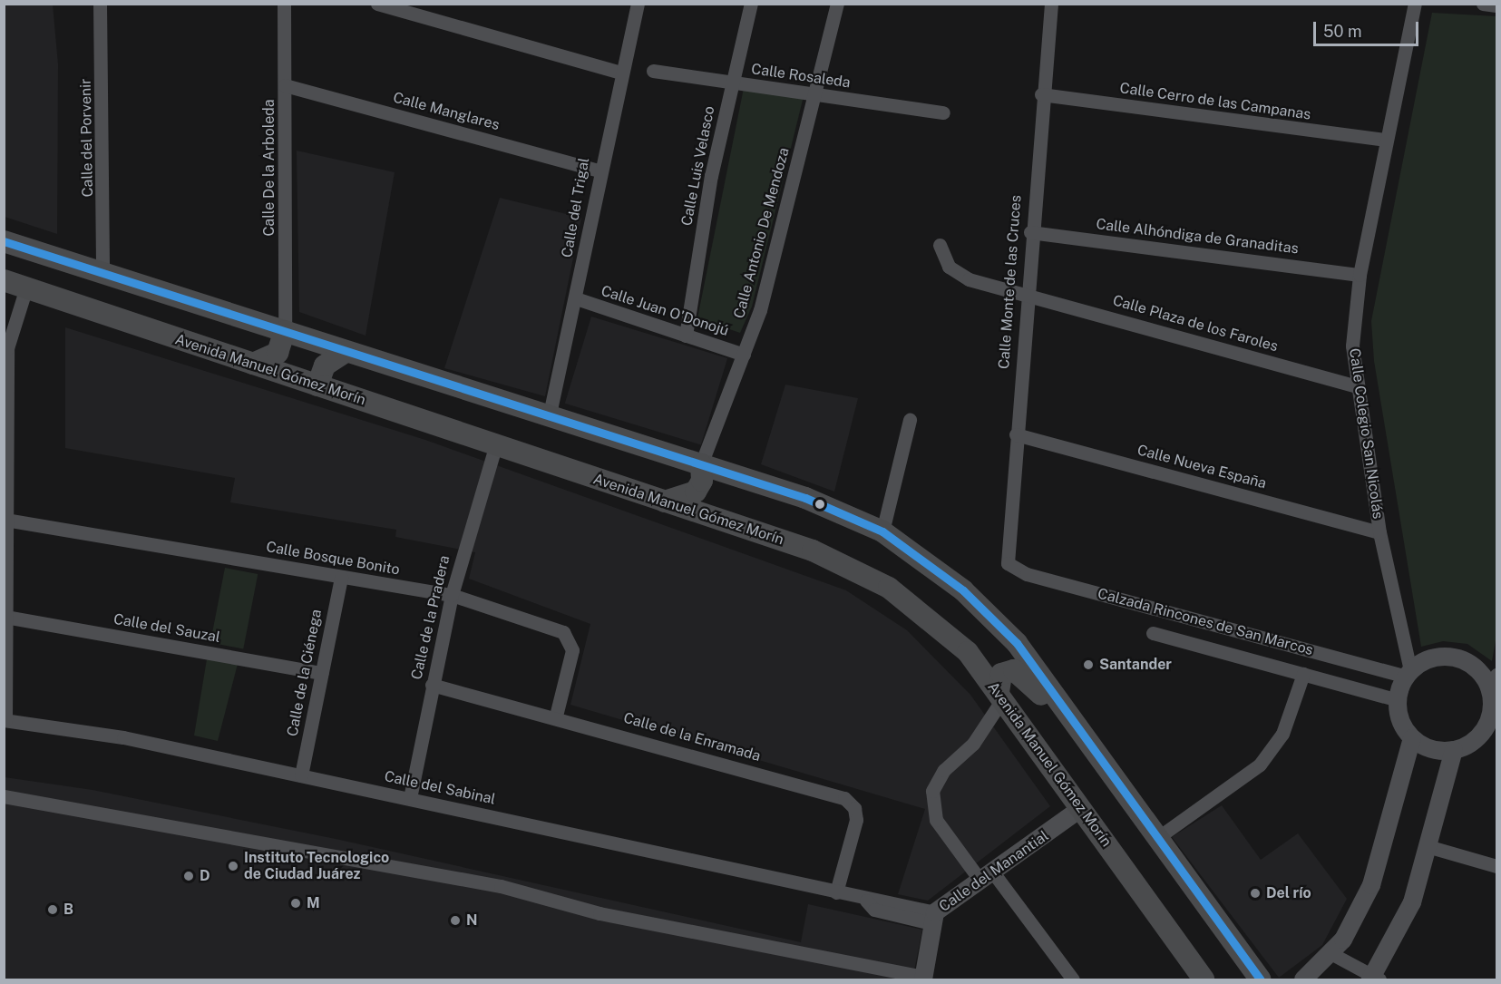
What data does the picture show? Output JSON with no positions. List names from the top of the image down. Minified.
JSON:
{"streets":{"main road":["Avenida Manuel Gómez Morín"],"street":["Calle Rosaleda","Calle Cerro de las Campanas","Calle Manglares","Calle del Porvenir","Calle Luis Velasco","Calle De la Arboleda","Calle del Trigal","Calle Antonio De Mendoza","Calle Alhóndiga de Granaditas","Calle Monte de las Cruces","Calle Juan O'Donojú","Calle Plaza de los Faroles","Calle Colegio San Nicolás","Calle Nueva España","Calle Bosque Bonito","Calle de la Pradera","Calzada Rincones de San Marcos","Calle del Sauzal","Calle de la Ciénega","Calle de la Enramada","Calle del Sabinal","Calle del Manantial"]},"crossings":[["Calle Rosaleda","Calle Luis Velasco"],["Calle Rosaleda","Calle Antonio De Mendoza"],["Calle Cerro de las Campanas","Calle Monte de las Cruces"],["Calle Cerro de las Campanas","Calle Colegio San Nicolás"],["Calle Manglares","Calle De la Arboleda"],["Calle Manglares","Calle del Trigal"],["Calle Luis Velasco","Calle Juan O'Donojú"],["Calle del Trigal","Calle Juan O'Donojú"],["Calle Antonio De Mendoza","Calle Juan O'Donojú"],["Calle Alhóndiga de Granaditas","Calle Monte de las Cruces"],["Calle Alhóndiga de Granaditas","Calle Colegio San Nicolás"],["Calle Monte de las Cruces","Calle Plaza de los Faroles"],["Calle Monte de las Cruces","Calle Nueva España"],["Calle Monte de las Cruces","Calzada Rincones de San Marcos"],["Calle Plaza de los Faroles","Calle Colegio San Nicolás"],["Avenida Manuel Gómez Morín","Calle de la Pradera"],["Avenida Manuel Gómez Morín","Calle del Manantial"],["Calle Colegio San Nicolás","Calle Nueva España"],["Calle Colegio San Nicolás","Calzada Rincones de San Marcos"],["Calle Bosque Bonito","Calle de la Pradera"],["Calle Bosque Bonito","Calle de la Ciénega"],["Calle Bosque Bonito","Calle de la Enramada"],["Calle de la Pradera","Calle de la Enramada"],["Calle de la Pradera","Calle del Sabinal"],["Calle del Sauzal","Calle de la Ciénega"],["Calle de la Ciénega","Calle del Sabinal"],["Calle de la Enramada","Calle del Sabinal"],["Calle del Sabinal","Calle del Manantial"]],"places":["Santander","Instituto Tecnologico de Ciudad Juárez","D","Del río","M","B","N"],"scale_bar":"50 m"}
